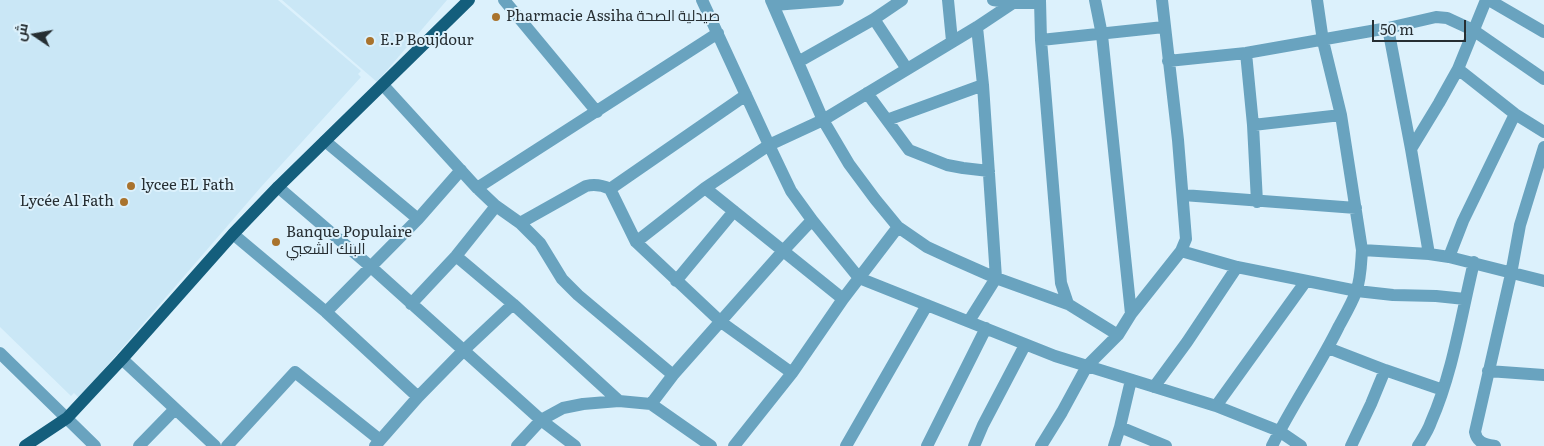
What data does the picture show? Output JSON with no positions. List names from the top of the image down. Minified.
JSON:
{"places":["Pharmacie Assiha صيدلية الصحة","E.P Boujdour","lycee EL Fath","Lycée Al Fath","Banque Populaire البنك الشعبي"],"scale_bar":"50 m","north":"left"}
